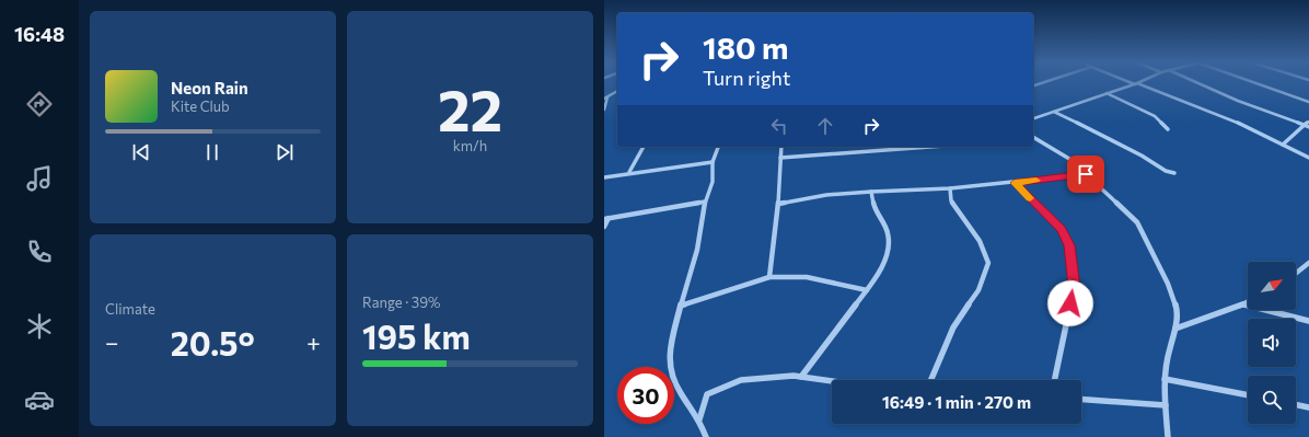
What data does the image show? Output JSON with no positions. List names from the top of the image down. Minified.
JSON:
{"north":"top right","page":{"tabs":"16:48","tile":[["22","km/h"],"Climate",["Range · 39%","195 km"]],"turn":["180 m","Turn right"],"song":["Neon Rain","Kite Club"],"heat":["−","20.5°","+"],"limit":"30","trip":"16:49 · 1 min · 270 m"}}
